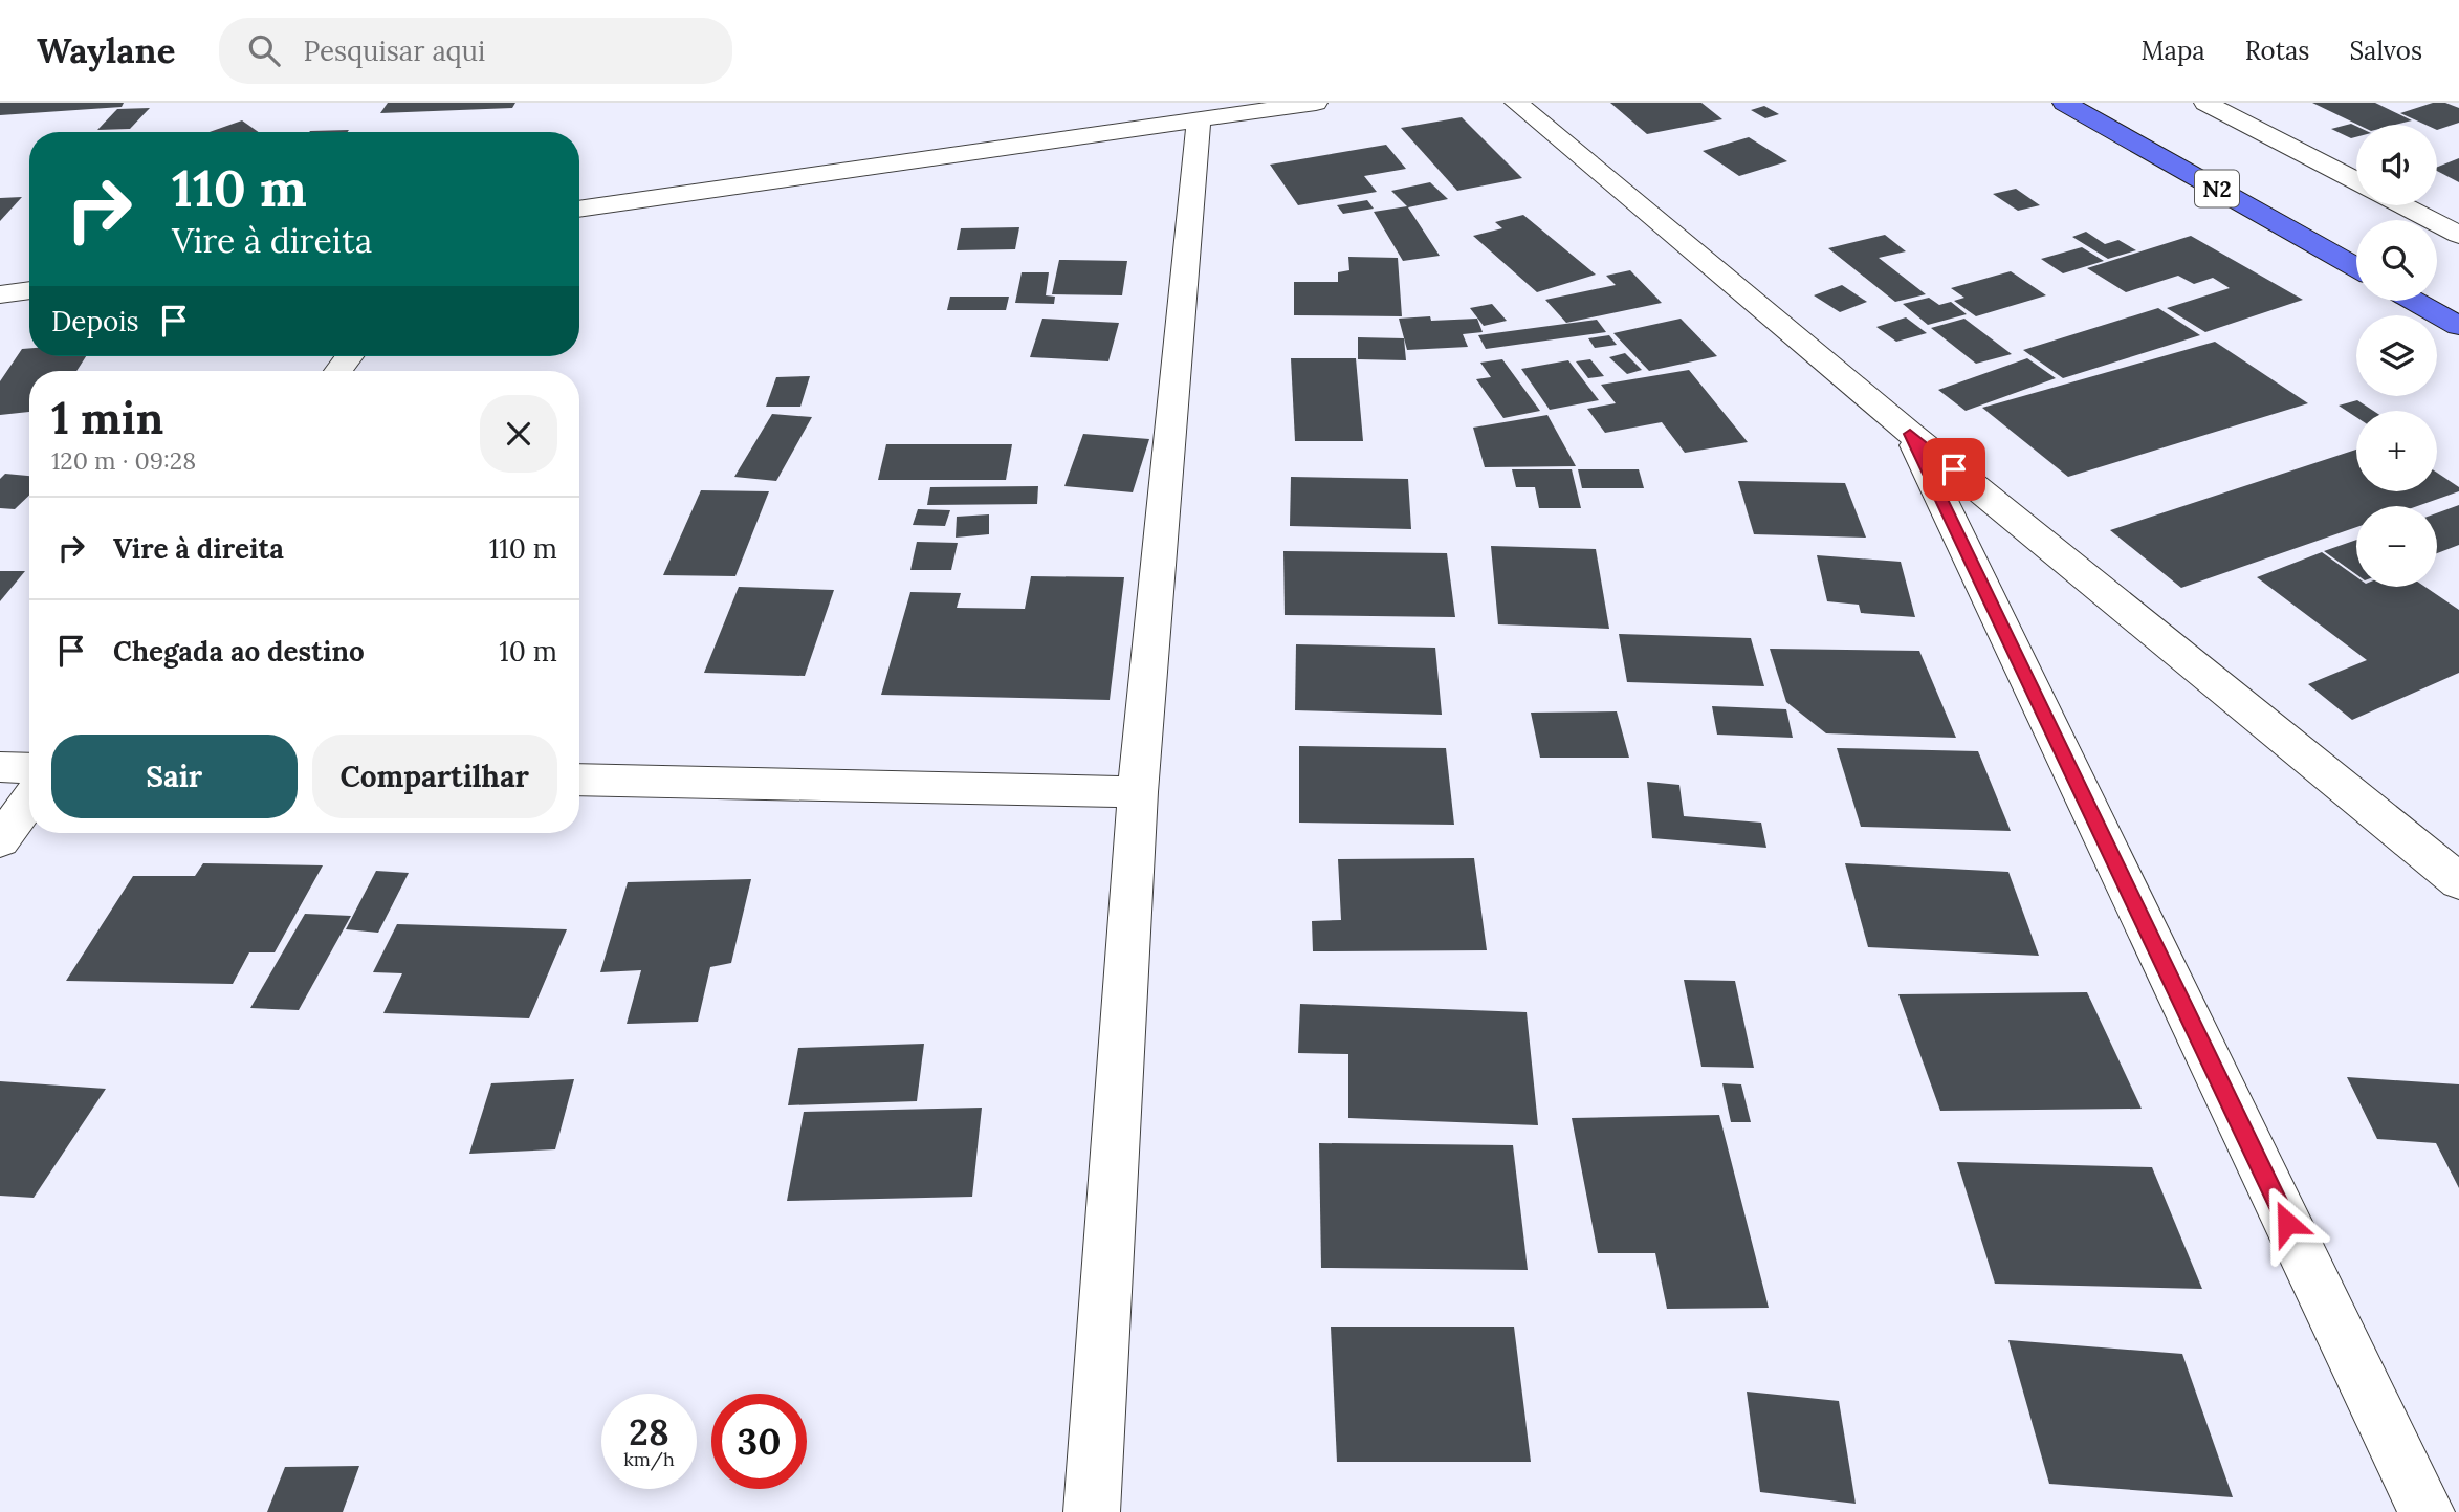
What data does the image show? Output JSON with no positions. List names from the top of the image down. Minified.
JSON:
{"streets":{"main road":["N2"]},"page":{"header":"Waylane","search":"Pesquisar aqui","nav":["Mapa","Rotas","Salvos"],"map_buttons":["+","−"],"turn":["110 m","Vire à direita"],"then":"Depois","heading":["1 min","120 m · 09:28"],"list":[{"name":"Vire à direita","value":"110 m"},{"name":"Chegada ao destino","value":"10 m"}],"buttons":["Sair","Compartilhar"],"speed":"28 km/h","limit":"30"}}
